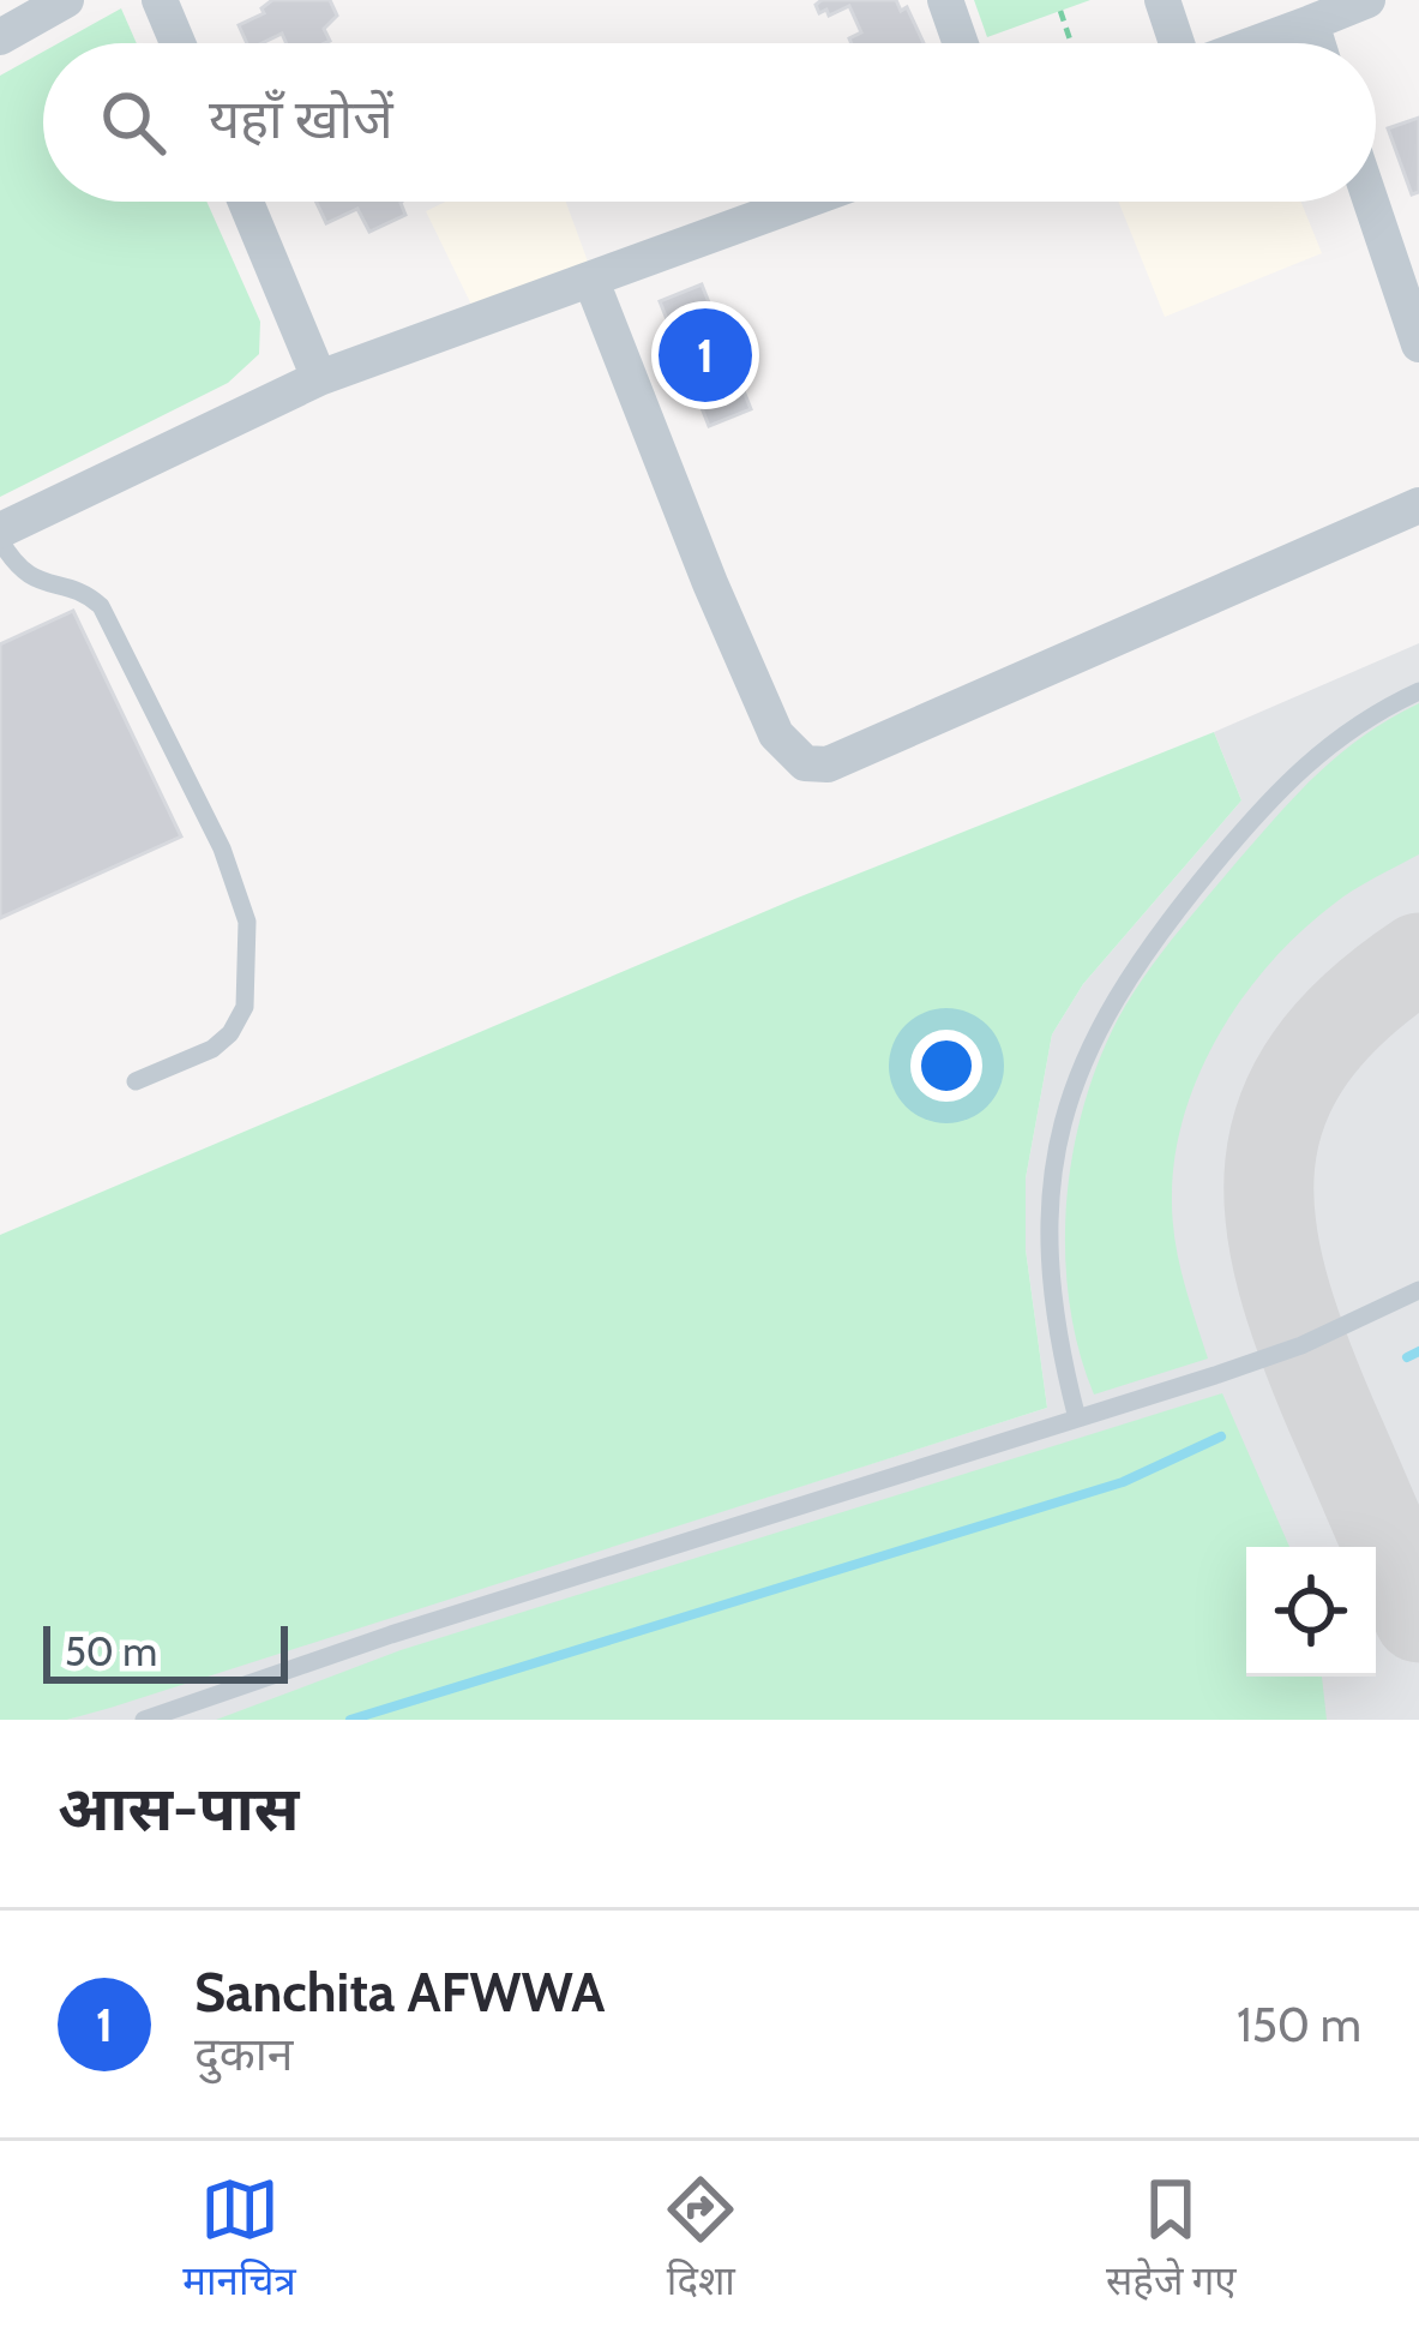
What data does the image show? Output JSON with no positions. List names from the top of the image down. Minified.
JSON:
{"scale_bar":"50 m","page":{"search":"यहाँ खोजें","pins":"1","scale":"50 m","heading":"आस-पास","list":[{"mark":"1","name":"Sanchita AFWWA","note":"दुकान","value":"150 m"}],"nav":["मानचित्र","दिशा","सहेजे गए"]}}
